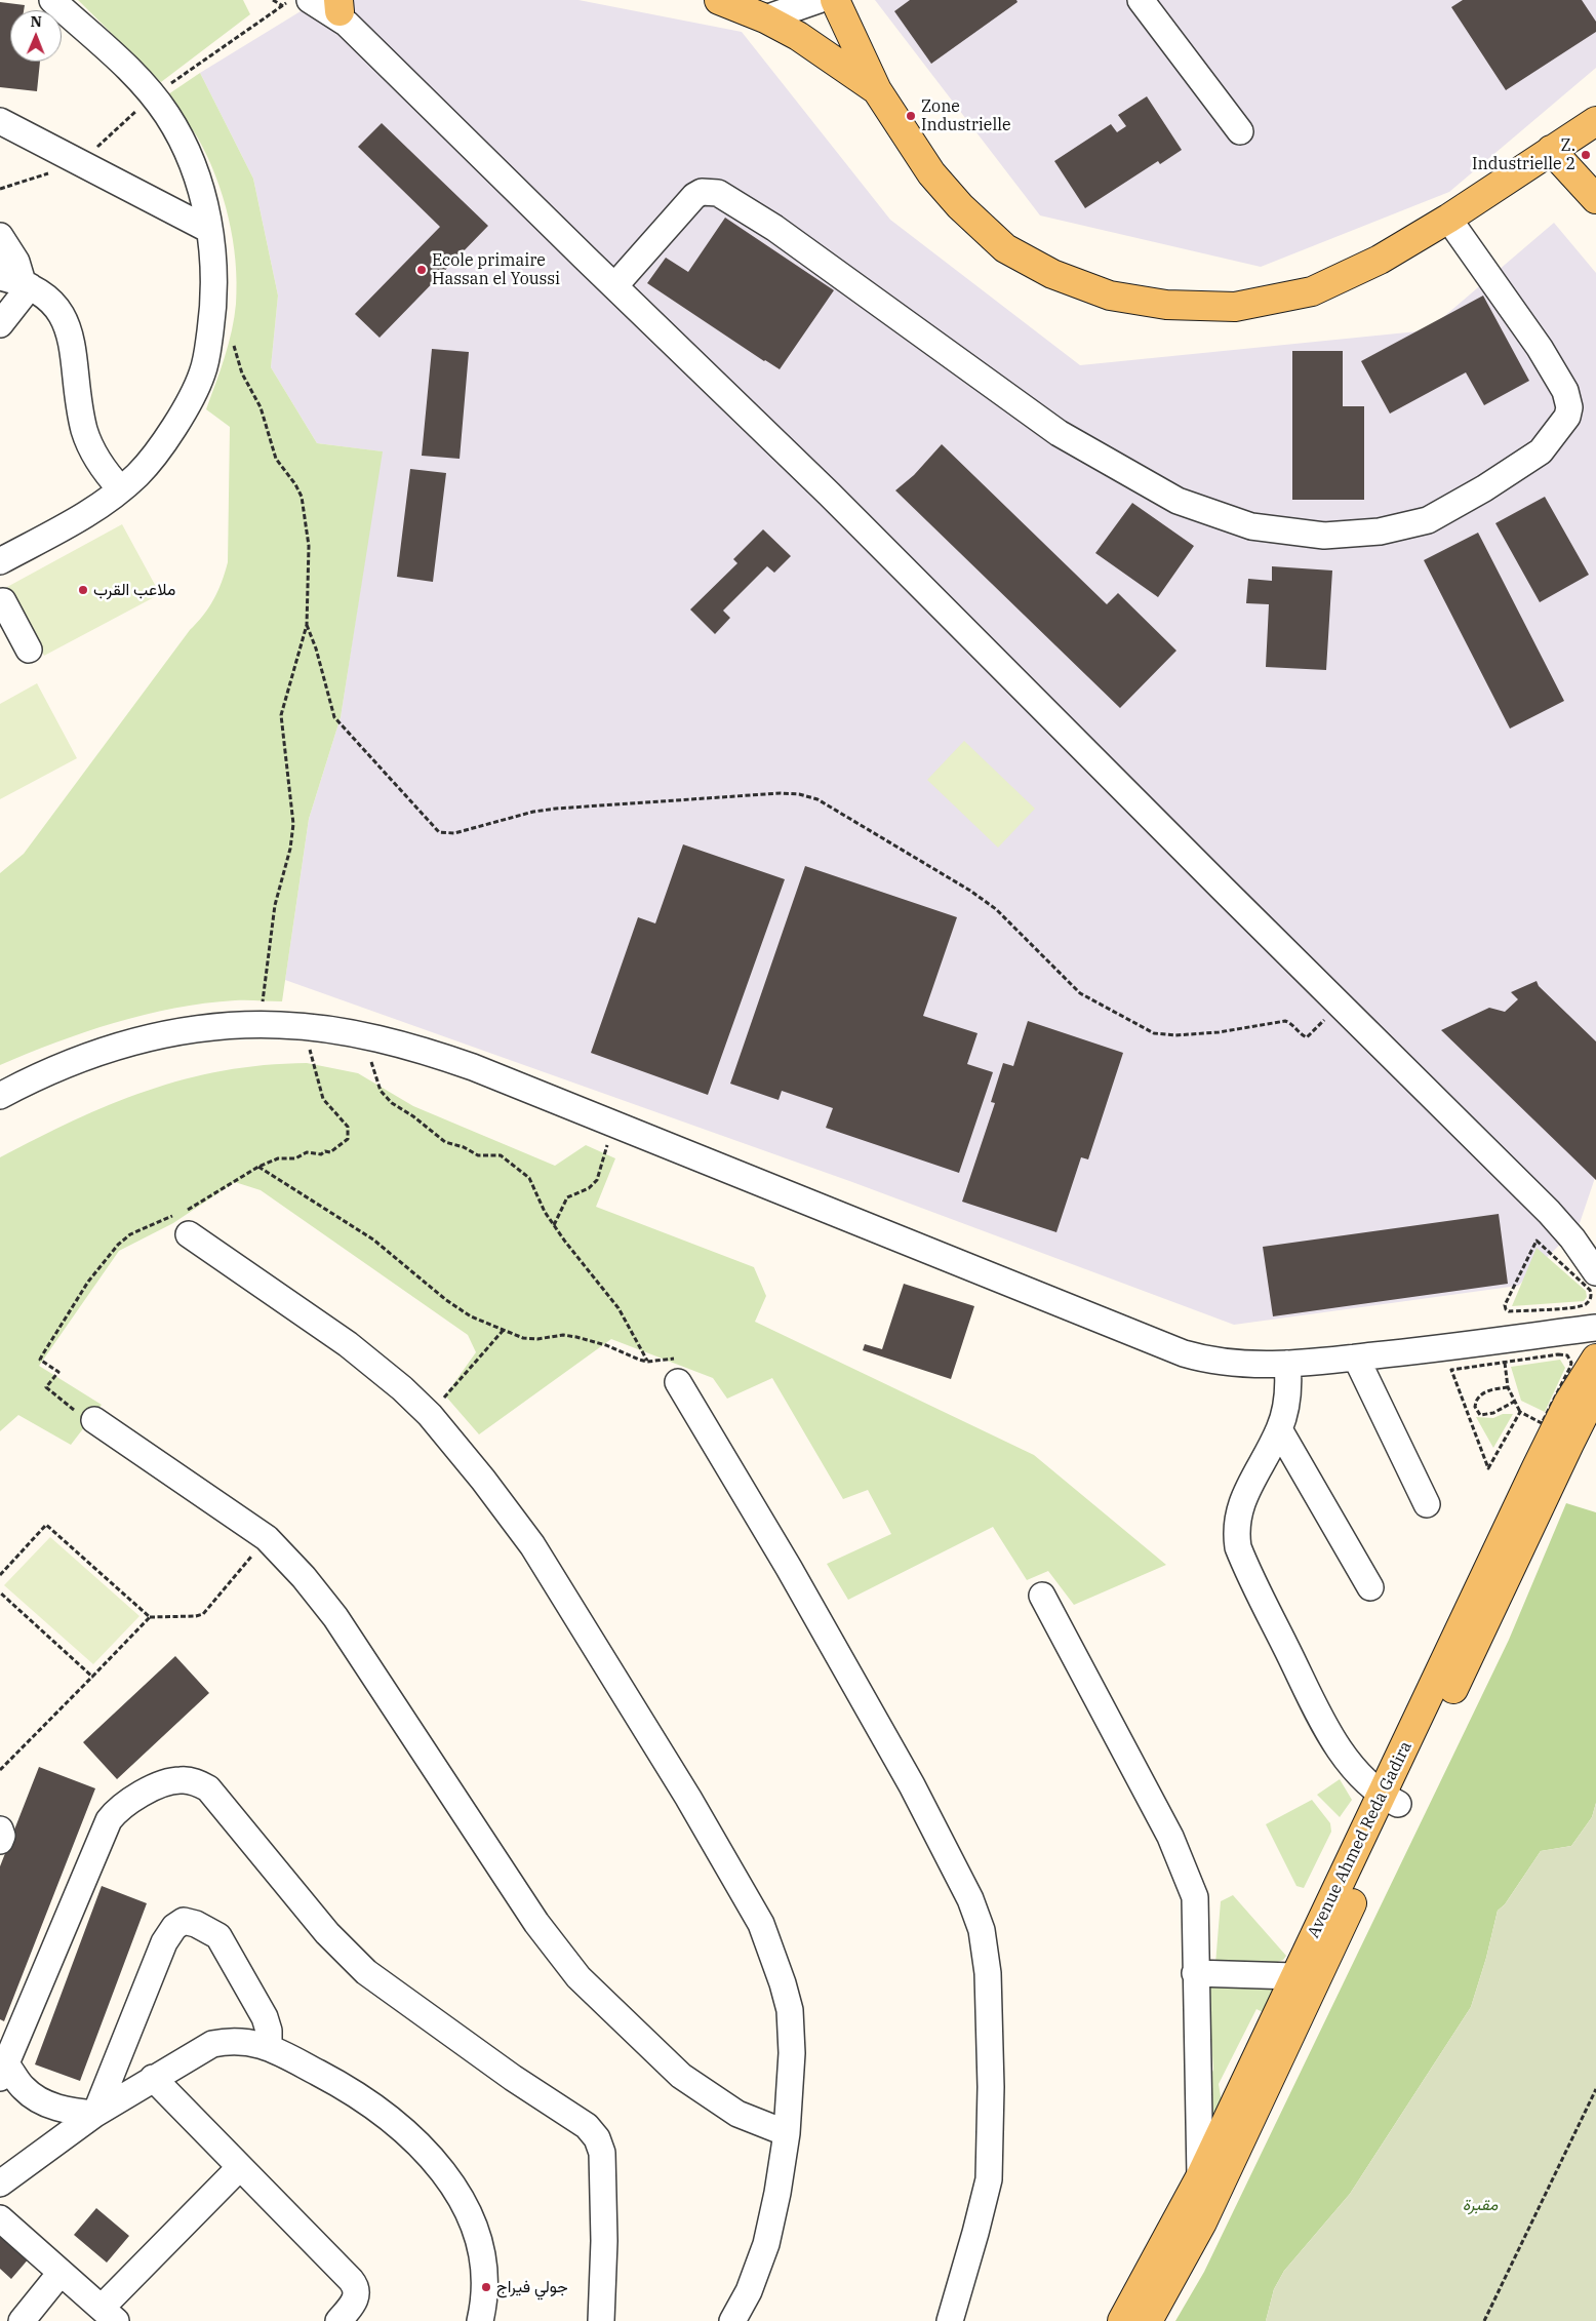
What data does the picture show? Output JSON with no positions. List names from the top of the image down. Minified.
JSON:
{"streets":{"main road":["Avenue Ahmed Reda Gadira"]},"parks":["مقبرة"],"places":["Zone Industrielle","Z. Industrielle 2","Ecole primaire Hassan el Youssi","ملاعب القرب","جولي فيراج"],"north":"top"}
